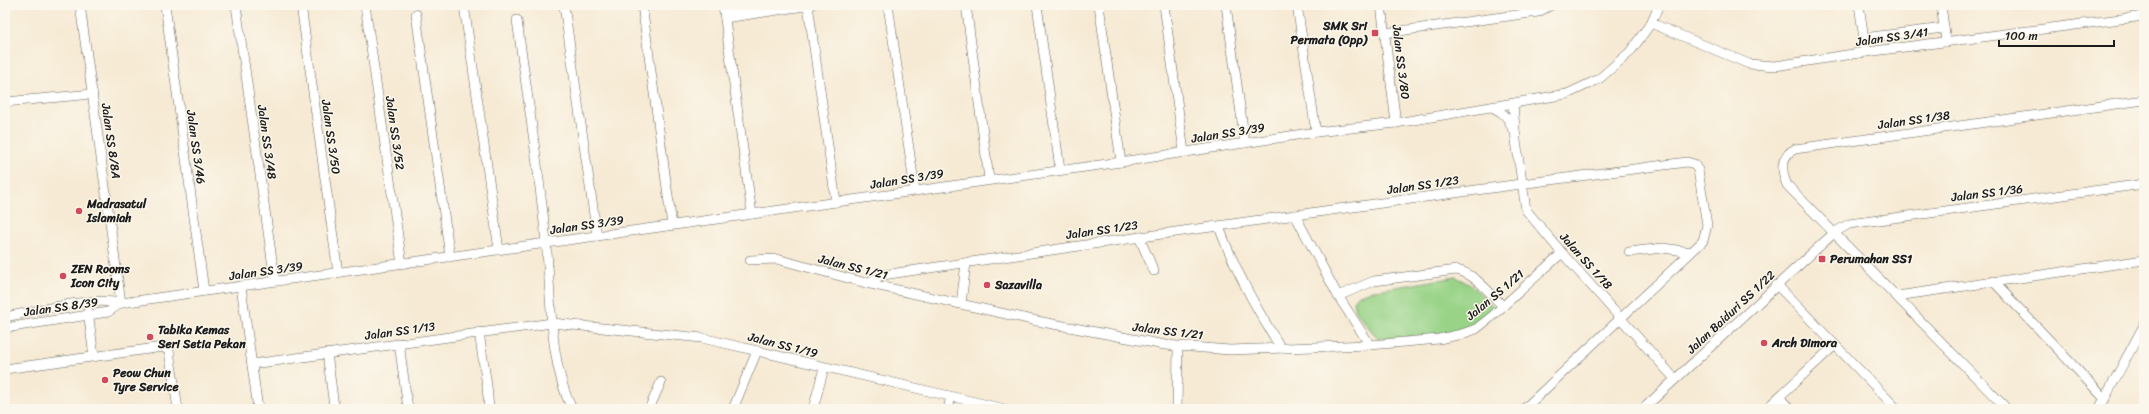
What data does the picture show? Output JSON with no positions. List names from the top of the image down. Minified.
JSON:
{"streets":{"street":["Jalan SS 3/41","Jalan SS 3/80","Jalan SS 1/38","Jalan SS 3/52","Jalan SS 3/39","Jalan SS 3/50","Jalan SS 8/8A","Jalan SS 3/48","Jalan SS 3/46","Jalan SS 1/23","Jalan SS 1/36","Jalan SS 1/18","Jalan SS 1/21","Jalan SS 8/39","Jalan Baiduri SS 1/22","Jalan SS 1/13","Jalan SS 1/19"]},"crossings":[["Jalan SS 3/41","Jalan SS 3/39"],["Jalan SS 3/80","Jalan SS 3/39"],["Jalan SS 1/38","Jalan SS 1/36"],["Jalan SS 1/38","Jalan Baiduri SS 1/22"],["Jalan SS 3/52","Jalan SS 3/39"],["Jalan SS 3/39","Jalan SS 3/50"],["Jalan SS 3/39","Jalan SS 8/8A"],["Jalan SS 3/39","Jalan SS 3/48"],["Jalan SS 3/39","Jalan SS 3/46"],["Jalan SS 3/39","Jalan SS 1/18"],["Jalan SS 3/39","Jalan SS 8/39"],["Jalan SS 8/8A","Jalan SS 8/39"],["Jalan SS 1/23","Jalan SS 1/18"],["Jalan SS 1/23","Jalan SS 1/21"],["Jalan SS 1/36","Jalan Baiduri SS 1/22"],["Jalan SS 1/18","Jalan SS 1/21"],["Jalan SS 1/18","Jalan Baiduri SS 1/22"],["Jalan SS 1/13","Jalan SS 1/19"]],"places":{"transit":["SMK Sri Permata (Opp)","Perumahan SS1"],"other":["Madrasatul Islamiah","ZEN Rooms Icon City","Sazavilla","Tabika Kemas Seri Setia Pekan","Arch Dimora","Peow Chun Tyre Service"]},"scale_bar":"100 m"}
